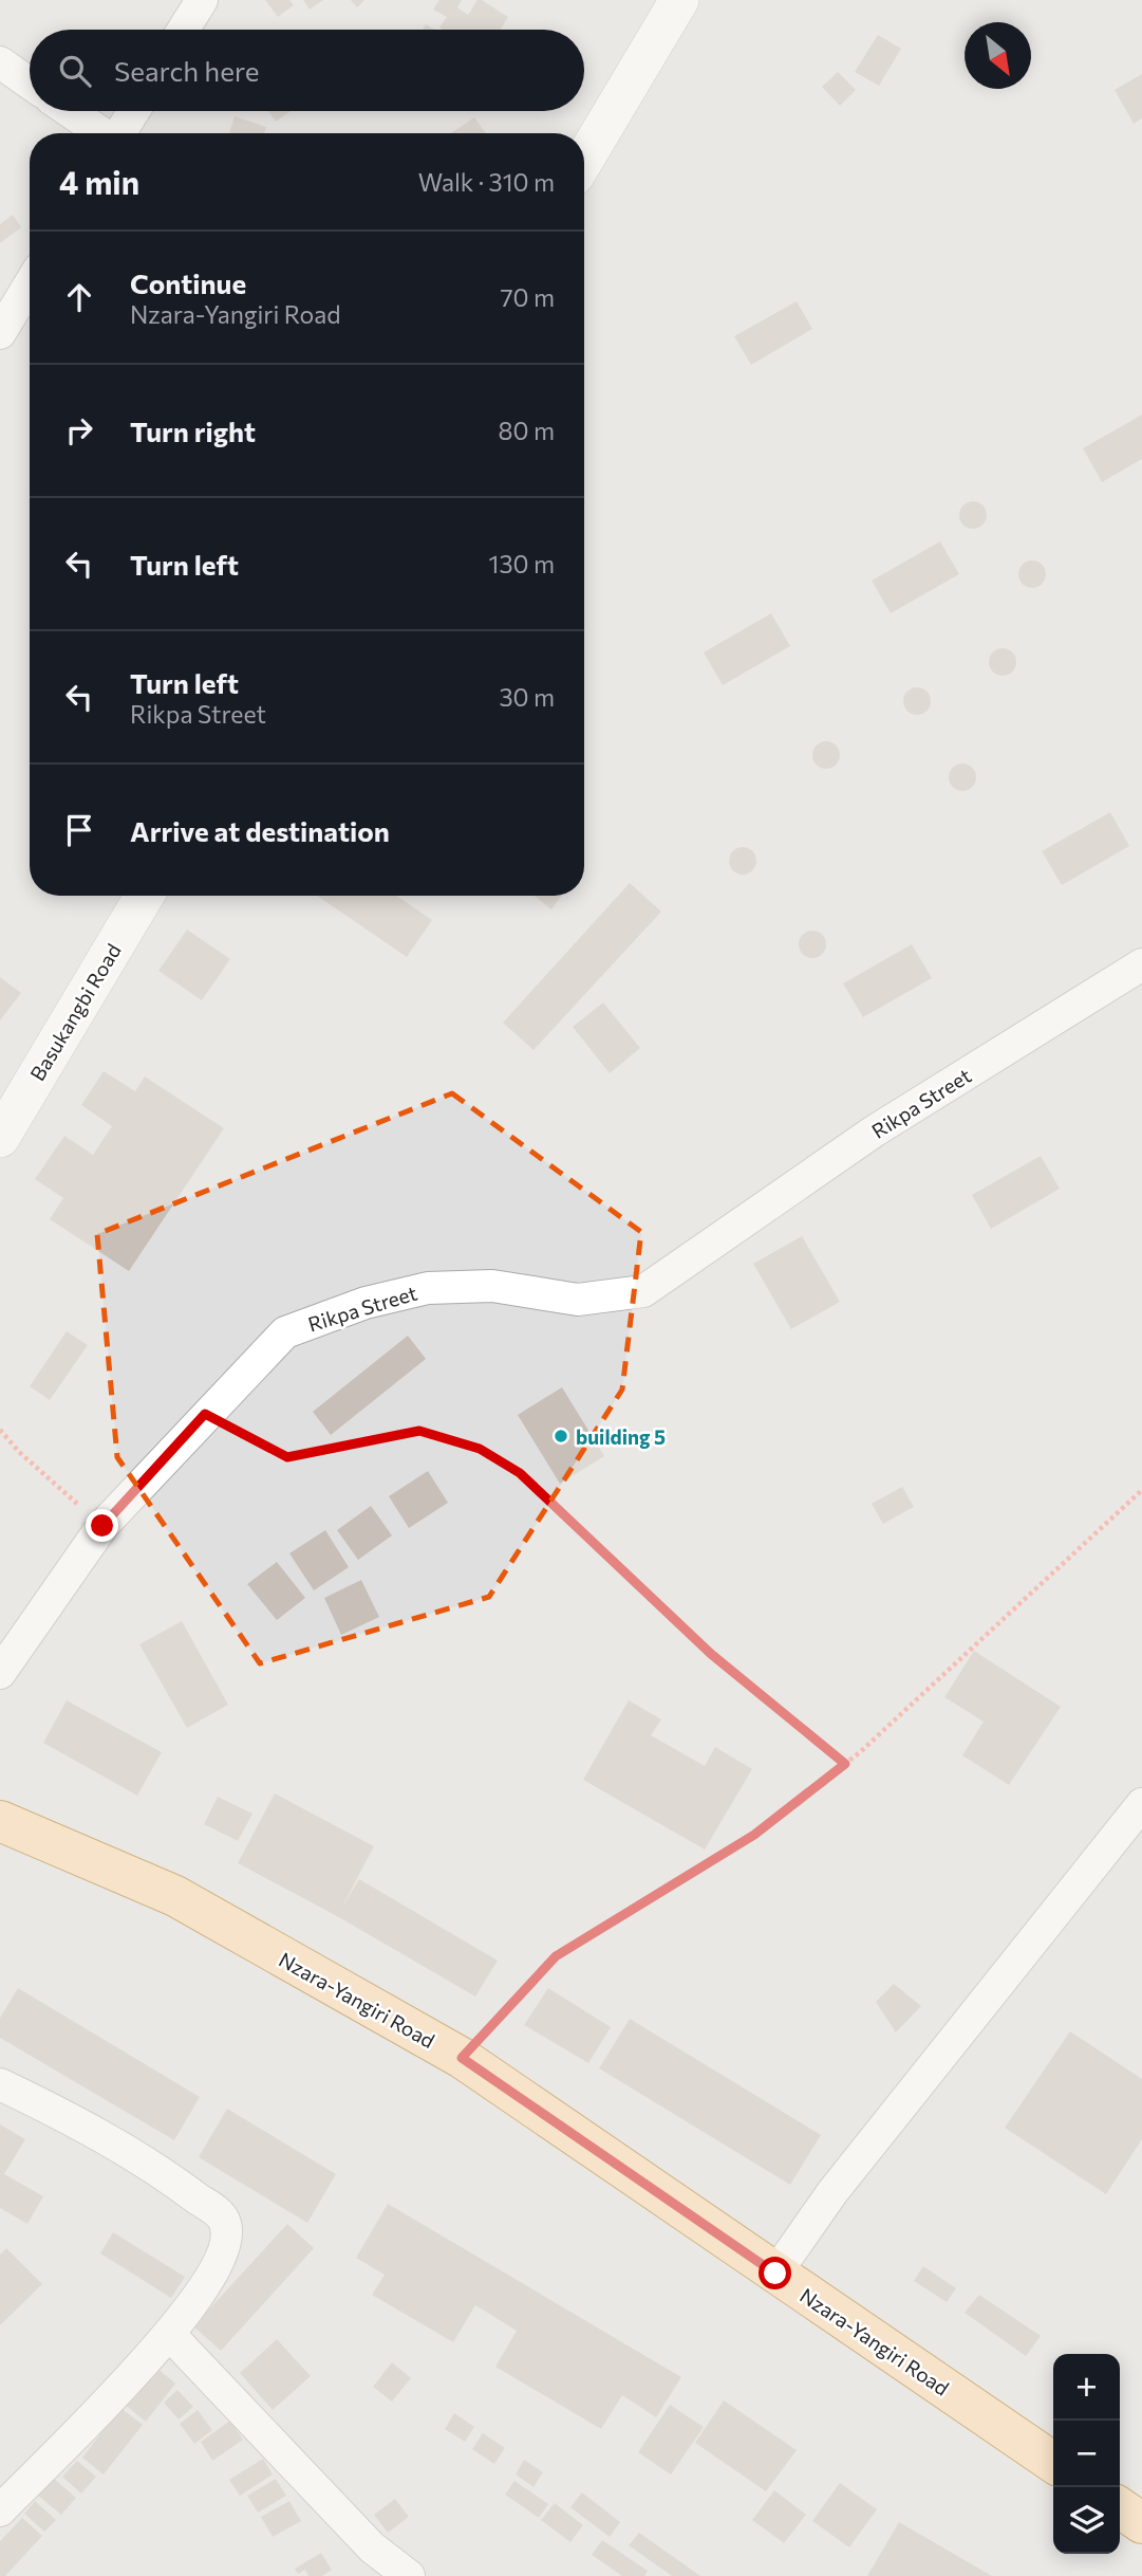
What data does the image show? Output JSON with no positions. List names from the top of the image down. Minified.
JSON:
{"streets":{"main road":["Nzara-Yangiri Road"],"street":["Basukangbi Road","Rikpa Street"]},"places":["building 5"],"north":"bottom right","page":{"search":"Search here","heading":["4 min","Walk · 310 m"],"list":[["Continue","Nzara-Yangiri Road","70 m"],["Turn right","80 m"],["Turn left","130 m"],["Turn left","Rikpa Street","30 m"],"Arrive at destination"],"map_buttons":["+","−"]}}
